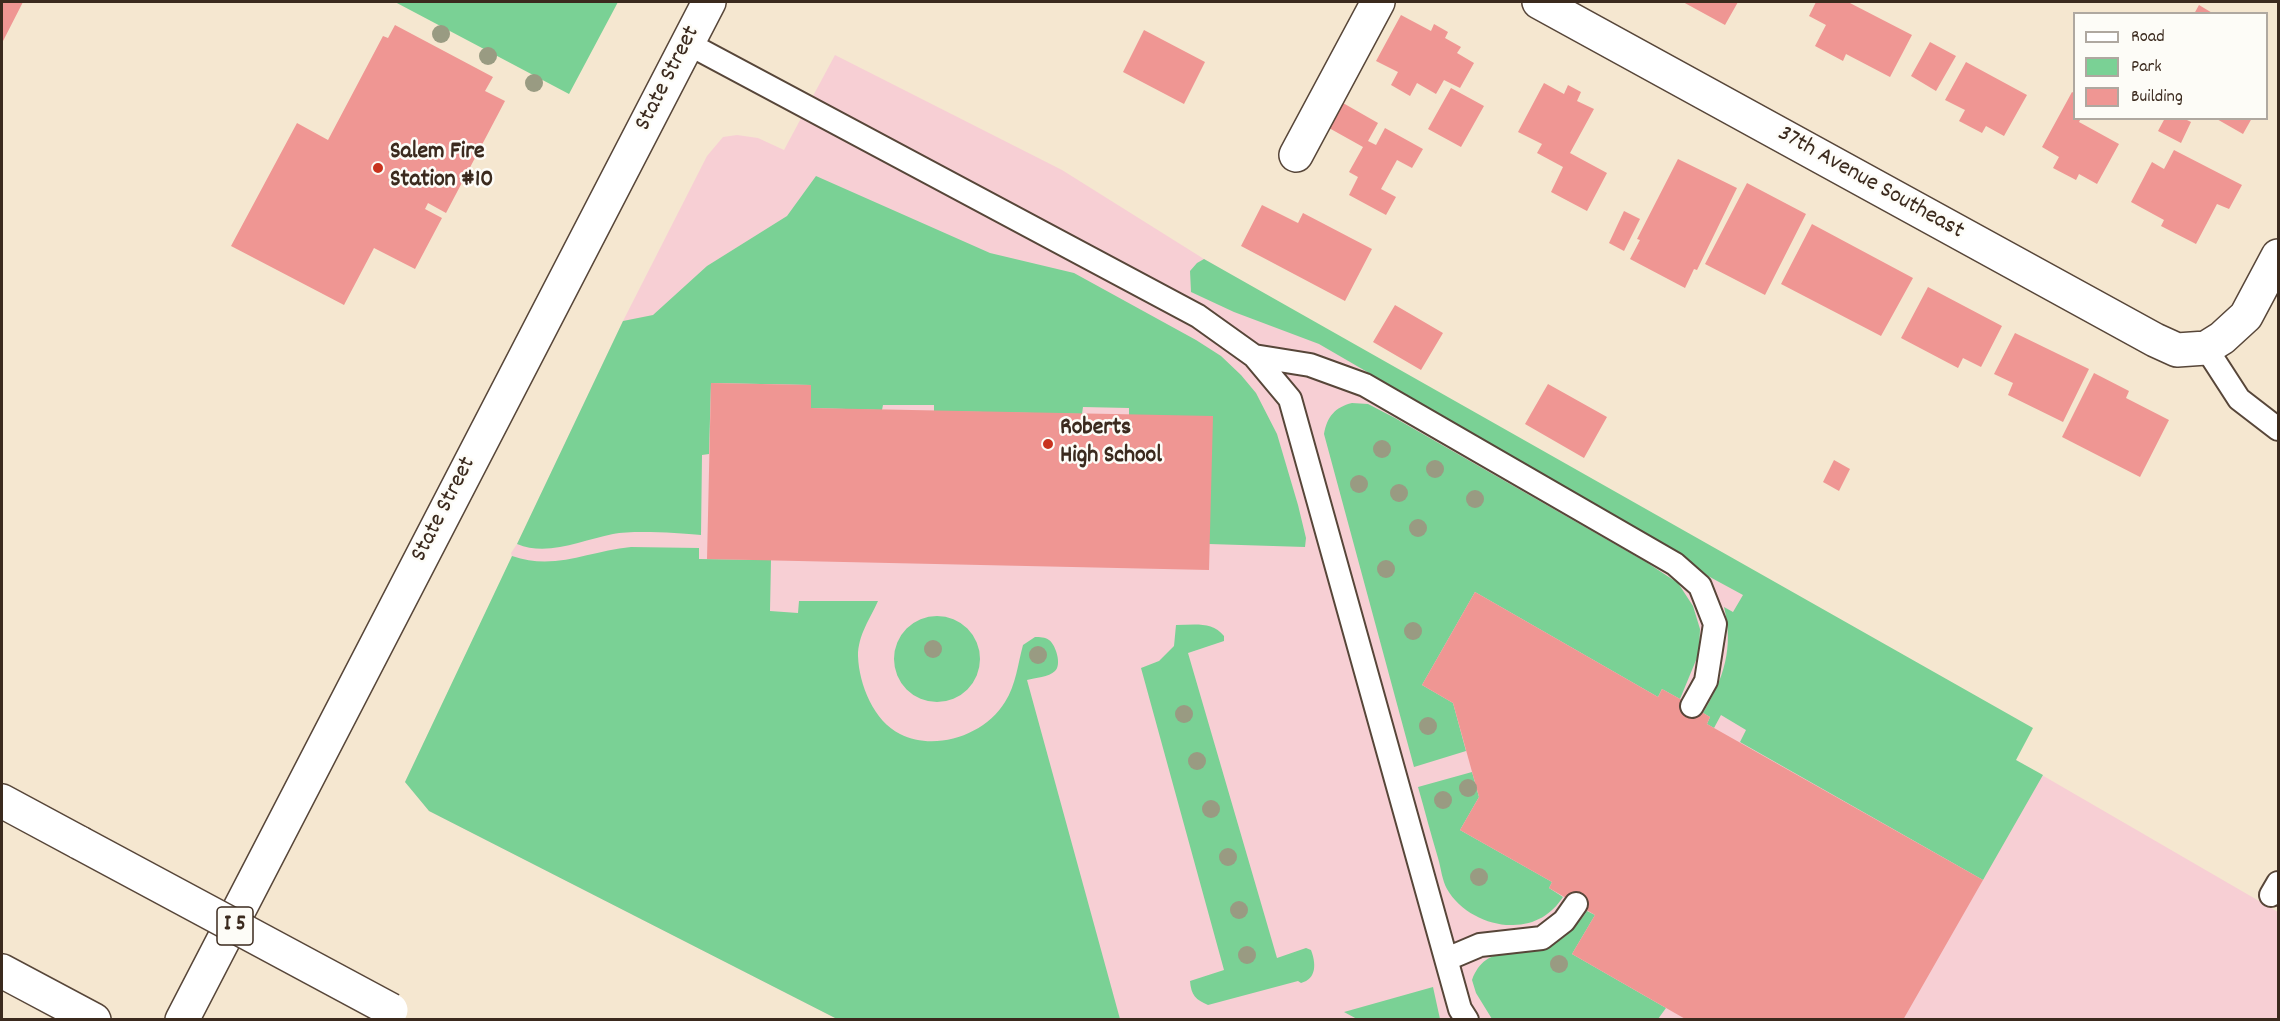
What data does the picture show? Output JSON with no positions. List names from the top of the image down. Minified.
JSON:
{"streets":{"main road":["State Street","37th Avenue Southeast","I 5"]},"places":["Salem Fire Station #10","Roberts High School"],"legend":["Road","Park","Building"]}
